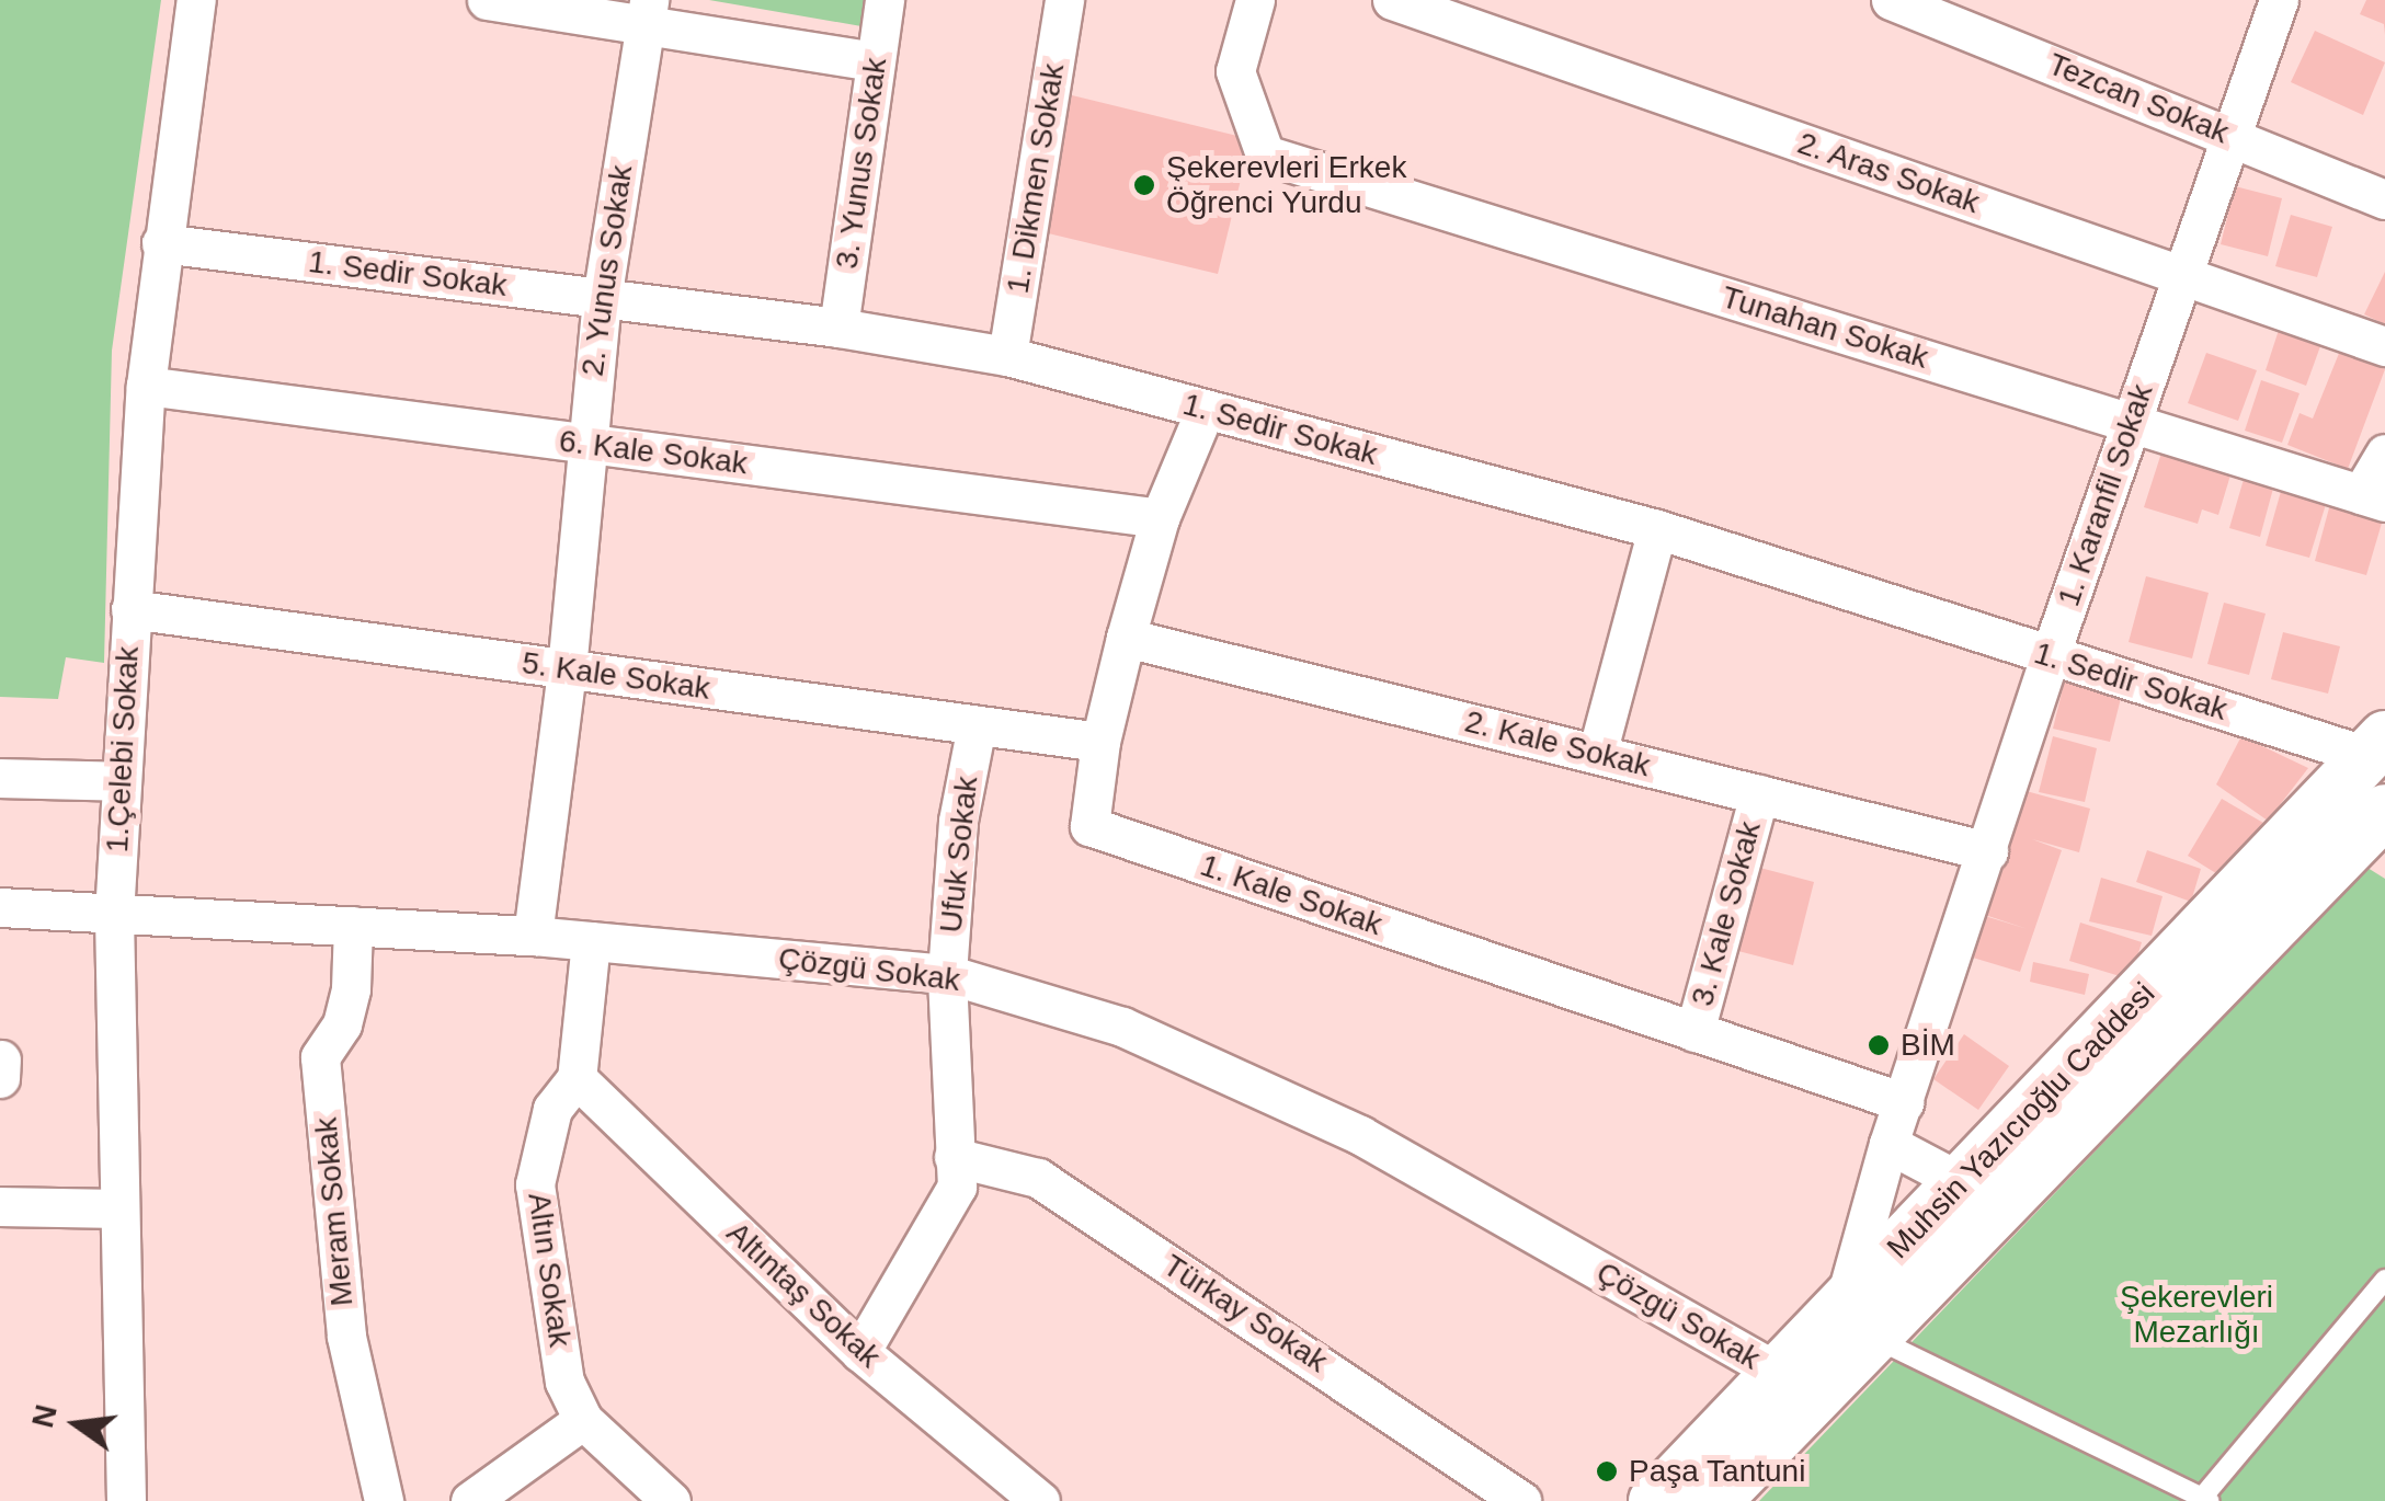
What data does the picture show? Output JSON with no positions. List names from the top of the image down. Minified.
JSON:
{"streets":{"street":["Tezcan Sokak","3. Yunus Sokak","2. Aras Sokak","1. Dikmen Sokak","2. Yunus Sokak","1. Sedir Sokak","Tunahan Sokak","6. Kale Sokak","1. Karanfil Sokak","5. Kale Sokak","2. Kale Sokak","1.Çelebi Sokak","Ufuk Sokak","1. Kale Sokak","3. Kale Sokak","Çözgü Sokak","Muhsin Yazıcıoğlu Caddesi","Meram Sokak","Altın Sokak","Altıntaş Sokak","Türkay Sokak"]},"crossings":[["Tezcan Sokak","1. Karanfil Sokak"],["3. Yunus Sokak","1. Sedir Sokak"],["2. Aras Sokak","1. Karanfil Sokak"],["1. Dikmen Sokak","1. Sedir Sokak"],["2. Yunus Sokak","1. Sedir Sokak"],["2. Yunus Sokak","6. Kale Sokak"],["2. Yunus Sokak","5. Kale Sokak"],["2. Yunus Sokak","Çözgü Sokak"],["1. Sedir Sokak","1. Karanfil Sokak"],["1. Sedir Sokak","1.Çelebi Sokak"],["1. Sedir Sokak","1. Kale Sokak"],["1. Sedir Sokak","Muhsin Yazıcıoğlu Caddesi"],["Tunahan Sokak","1. Karanfil Sokak"],["6. Kale Sokak","1.Çelebi Sokak"],["6. Kale Sokak","1. Kale Sokak"],["1. Karanfil Sokak","2. Kale Sokak"],["1. Karanfil Sokak","1. Kale Sokak"],["1. Karanfil Sokak","Muhsin Yazıcıoğlu Caddesi"],["5. Kale Sokak","1.Çelebi Sokak"],["5. Kale Sokak","Ufuk Sokak"],["5. Kale Sokak","1. Kale Sokak"],["2. Kale Sokak","1. Kale Sokak"],["2. Kale Sokak","3. Kale Sokak"],["1.Çelebi Sokak","Çözgü Sokak"],["Ufuk Sokak","Çözgü Sokak"],["Ufuk Sokak","Altıntaş Sokak"],["Ufuk Sokak","Türkay Sokak"],["1. Kale Sokak","3. Kale Sokak"],["Çözgü Sokak","Muhsin Yazıcıoğlu Caddesi"],["Çözgü Sokak","Meram Sokak"],["Çözgü Sokak","Altın Sokak"],["Altın Sokak","Altıntaş Sokak"]],"parks":["Şekerevleri Mezarlığı"],"places":["Şekerevleri Erkek Öğrenci Yurdu","BİM","Paşa Tantuni"],"north":"left"}
